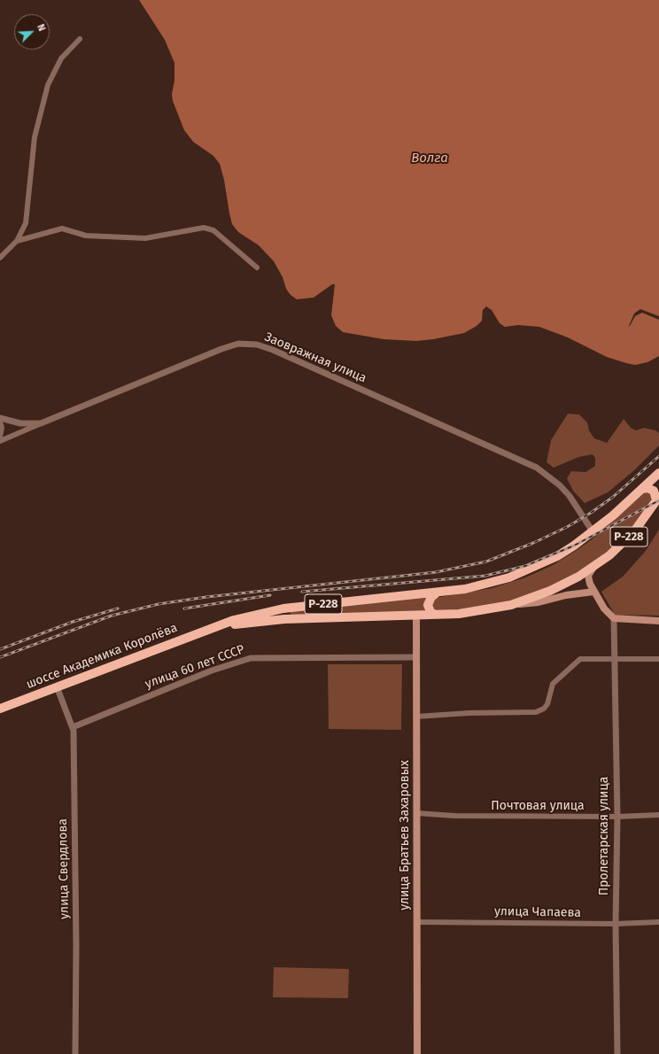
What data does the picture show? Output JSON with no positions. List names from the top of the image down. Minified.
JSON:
{"streets":{"highway":["Р-228","шоссе Академика Королёва"],"main road":["улица Братьев Захаровых"],"street":["Заовражная улица","улица 60 лет СССР","Почтовая улица","Пролетарская улица","улица Свердлова","улица Чапаева"]},"crossings":[["Заовражная улица","шоссе Академика Королёва"],["шоссе Академика Королёва","улица Братьев Захаровых"],["шоссе Академика Королёва","улица Свердлова"],["улица 60 лет СССР","улица Братьев Захаровых"],["улица 60 лет СССР","улица Свердлова"],["Почтовая улица","улица Братьев Захаровых"],["Почтовая улица","Пролетарская улица"],["улица Братьев Захаровых","улица Чапаева"],["Пролетарская улица","улица Чапаева"]],"water":["Волга"],"north":"top right"}
